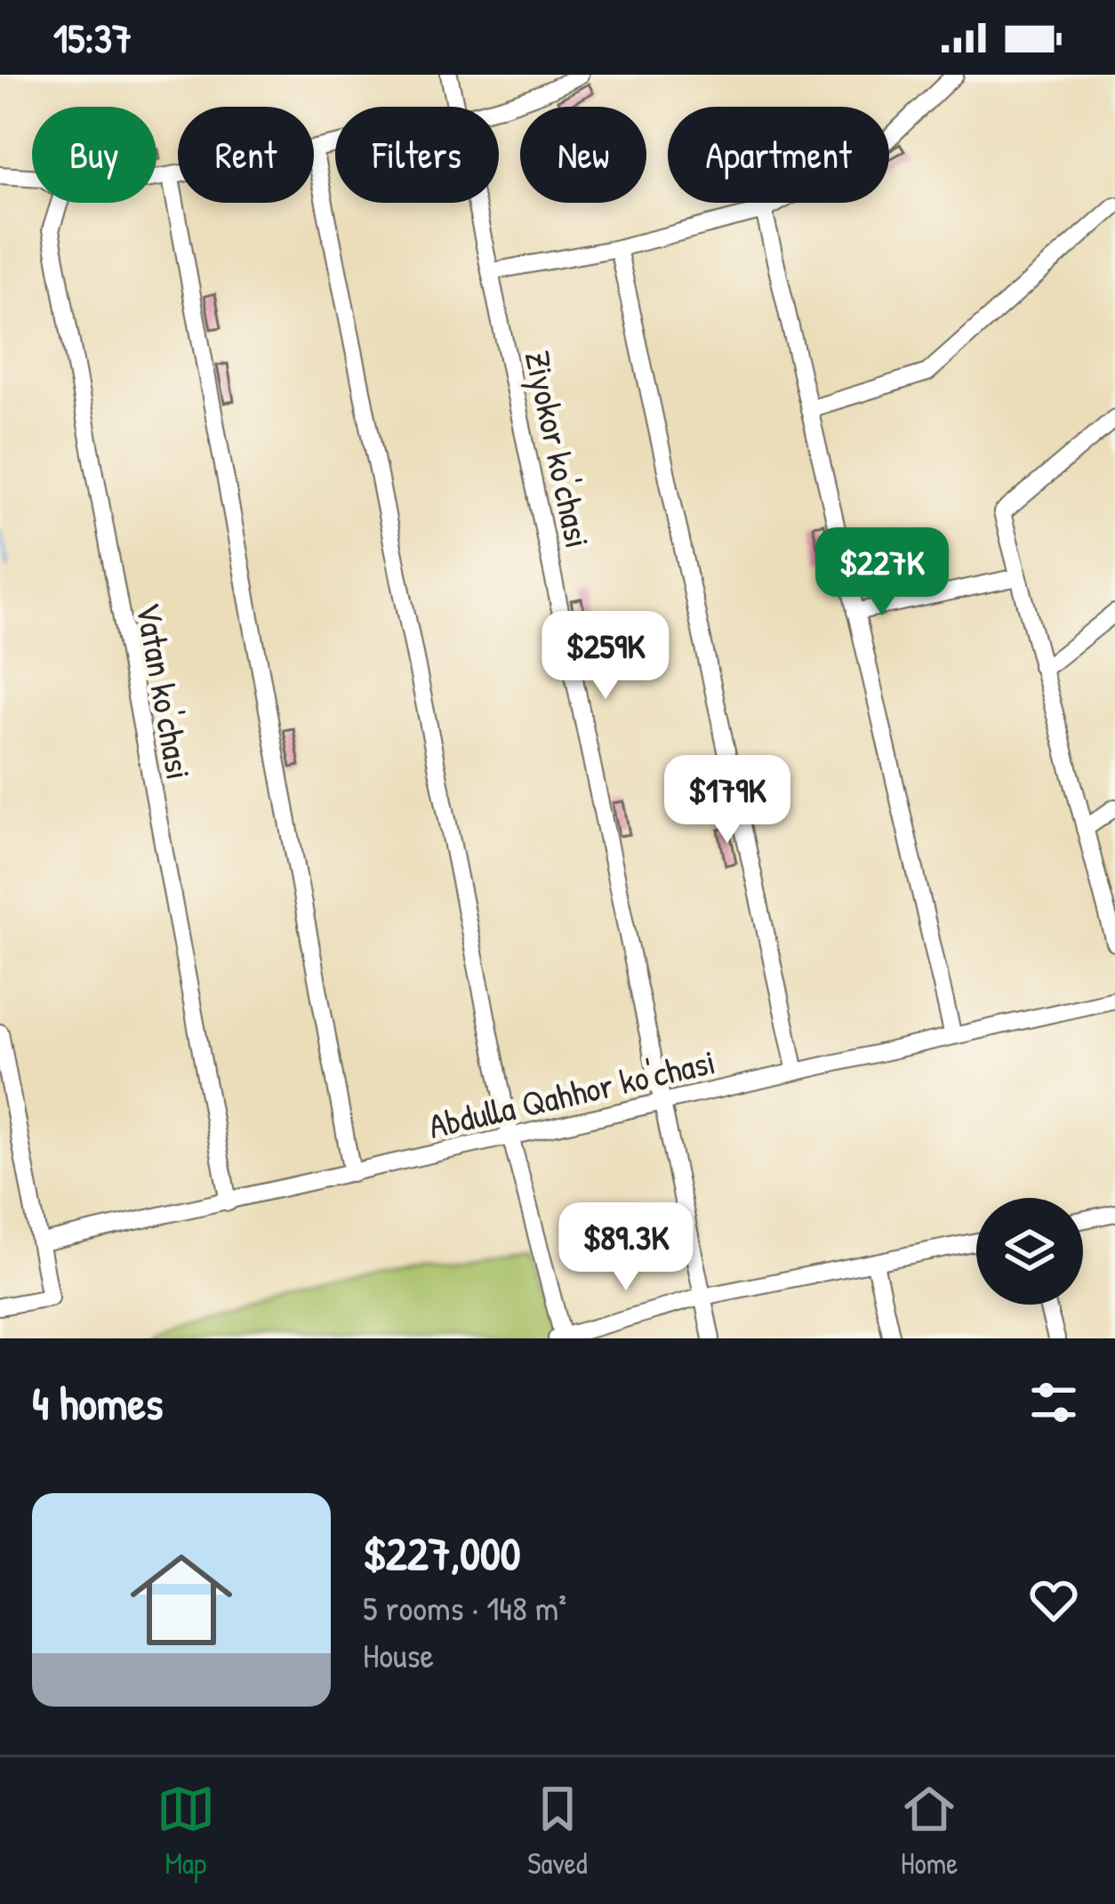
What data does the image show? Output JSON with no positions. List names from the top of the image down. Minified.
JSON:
{"streets":{"street":["Ziyokor ko'chasi","Vatan ko'chasi","Abdulla Qahhor ko'chasi"]},"crossings":[["Ziyokor ko'chasi","Abdulla Qahhor ko'chasi"],["Vatan ko'chasi","Abdulla Qahhor ko'chasi"]],"page":{"status":"15:37","chip":["Buy","Rent","Filters","New","Apartment"],"price":["$227K","$259K","$179K","$89.3K"],"heading":"4 homes","list":[{"name":"$227,000","note":"5 rooms · 148 m² · House"}],"tabs":["Map","Saved","Home"]}}
